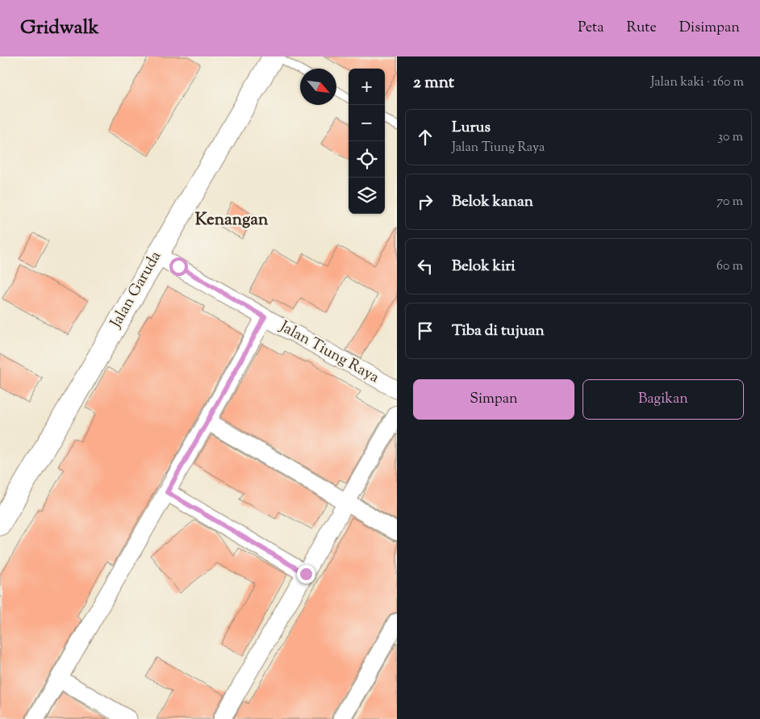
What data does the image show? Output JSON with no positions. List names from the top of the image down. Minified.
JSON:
{"streets":{"street":["Jalan Garuda","Jalan Tiung Raya"]},"crossings":[["Jalan Garuda","Jalan Tiung Raya"]],"districts":["Kenangan"],"north":"bottom right","page":{"header":"Gridwalk","nav":["Peta","Rute","Disimpan"],"heading":["2 mnt","Jalan kaki · 160 m"],"map_buttons":["+","−"],"list":[["Lurus","Jalan Tiung Raya","30 m"],["Belok kanan","70 m"],["Belok kiri","60 m"],"Tiba di tujuan"],"buttons":["Simpan","Bagikan"]}}
